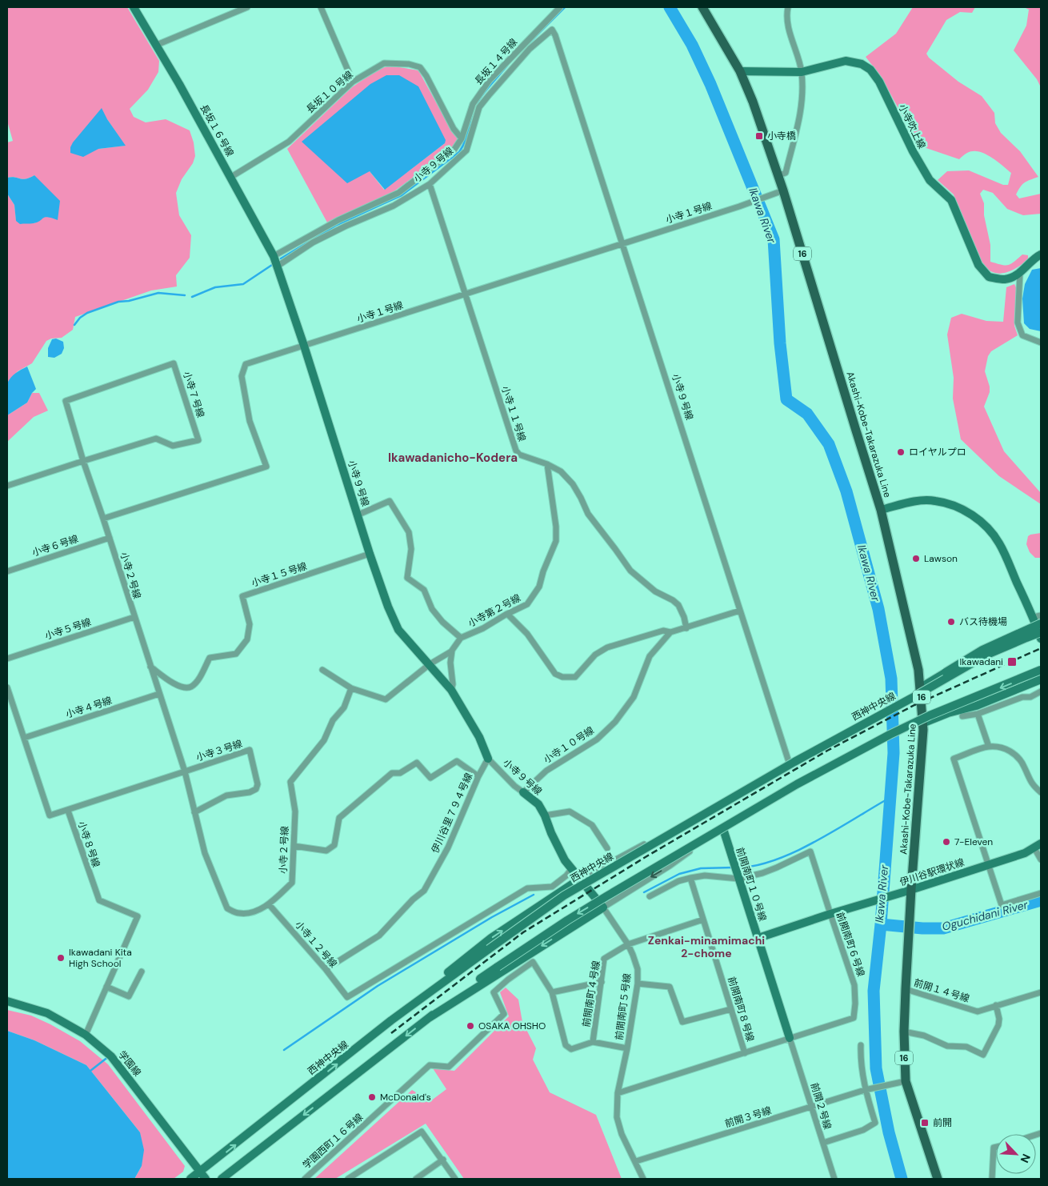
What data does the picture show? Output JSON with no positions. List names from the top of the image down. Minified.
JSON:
{"streets":{"main road":["16","Akashi-Kobe-Takarazuka Line"],"street":["長坂１４号線","長坂１０号線","小寺吹上線","長坂１６号線","小寺９号線","小寺１号線","小寺７号線","小寺１１号線","小寺６号線","小寺１５号線","小寺２号線","小寺第２号線","小寺５号線","西神中央線","小寺４号線","小寺１０号線","小寺３号線","伊川谷里７９４号線","小寺８号線","伊川谷駅環状線","前開南町１０号線","小寺１２号線","前開南町６号線","前開１４号線","前開南町４号線","前開南町５号線","前開南町８号線","学園線","前開２号線","前開３号線","学園西町１６号線"]},"crossings":[["長坂１４号線","長坂１０号線"],["長坂１４号線","小寺９号線"],["長坂１０号線","長坂１６号線"],["小寺吹上線","Akashi-Kobe-Takarazuka Line"],["長坂１６号線","小寺９号線"],["小寺９号線","小寺１号線"],["小寺９号線","小寺１１号線"],["小寺９号線","小寺１５号線"],["小寺９号線","小寺第２号線"],["小寺９号線","西神中央線"],["小寺９号線","小寺１０号線"],["小寺９号線","伊川谷里７９４号線"],["小寺９号線","小寺１２号線"],["小寺９号線","前開南町５号線"],["小寺１号線","小寺１１号線"],["小寺１号線","Akashi-Kobe-Takarazuka Line"],["小寺１号線","小寺２号線"],["16","Akashi-Kobe-Takarazuka Line"],["16","伊川谷駅環状線"],["16","前開１４号線"],["16","前開３号線"],["小寺７号線","小寺２号線"],["小寺１１号線","小寺第２号線"],["Akashi-Kobe-Takarazuka Line","西神中央線"],["Akashi-Kobe-Takarazuka Line","伊川谷駅環状線"],["小寺６号線","小寺２号線"],["小寺１５号線","小寺２号線"],["小寺２号線","小寺第２号線"],["小寺２号線","小寺５号線"],["小寺２号線","小寺４号線"],["小寺２号線","小寺３号線"],["小寺２号線","小寺１２号線"],["西神中央線","学園線"],["伊川谷里７９４号線","小寺１２号線"],["伊川谷駅環状線","前開南町１０号線"],["伊川谷駅環状線","前開南町６号線"],["前開南町１０号線","前開南町６号線"],["前開南町１０号線","前開２号線"],["前開南町６号線","前開南町５号線"],["前開南町６号線","前開南町８号線"],["前開南町６号線","前開２号線"],["前開南町４号線","前開南町５号線"],["前開南町４号線","前開南町８号線"],["前開南町５号線","前開３号線"],["前開２号線","前開３号線"]],"districts":["Ikawadanicho-Kodera","Zenkai-minamimachi 2-chome"],"water":["Ikawa River","Oguchidani River"],"places":{"transit":["小寺橋","Ikawadani","前開"],"other":["ロイヤルプロ","Lawson","バス待機場","7-Eleven","Ikawadani Kita High School","OSAKA OHSHO","McDonald's"]},"north":"bottom right"}
